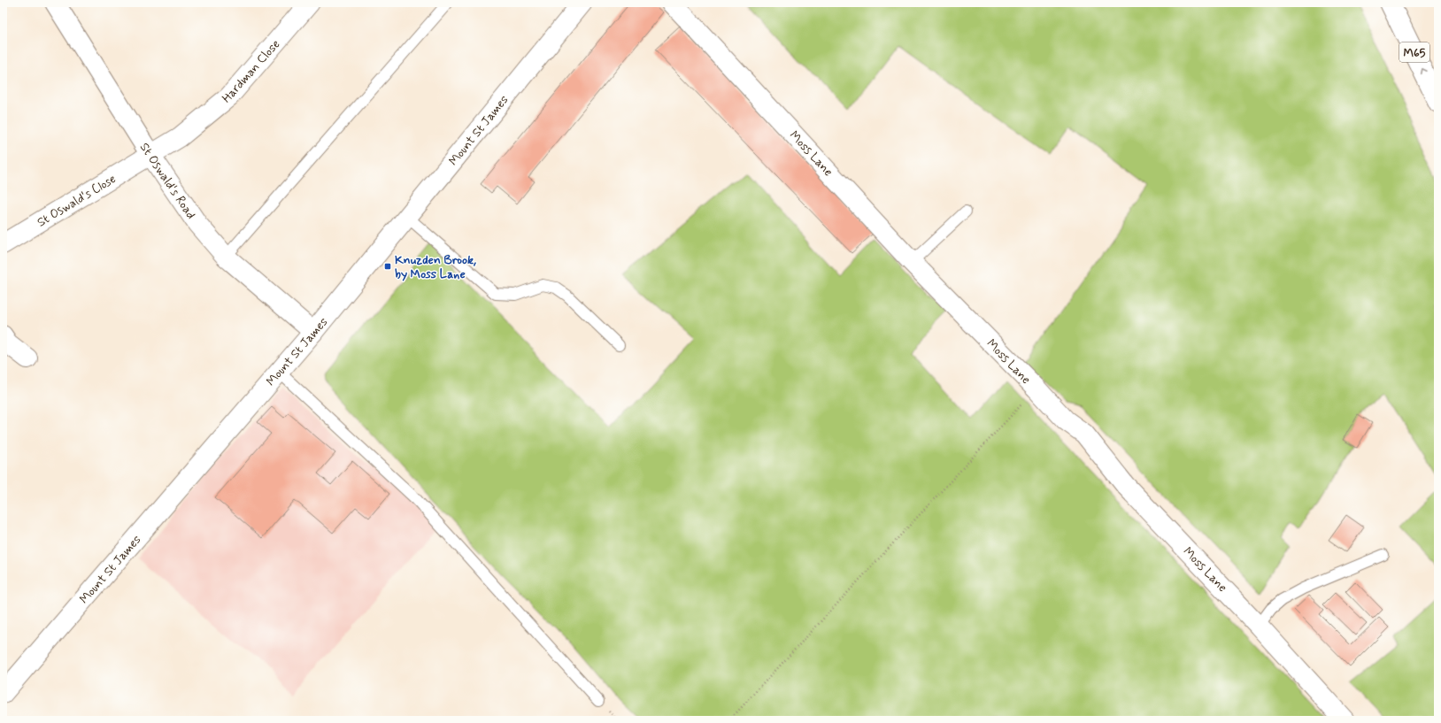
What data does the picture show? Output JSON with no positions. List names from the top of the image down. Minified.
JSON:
{"streets":{"main road":["M65","Hardman Close","Mount St James","Moss Lane","St Oswald's Road","St Oswald's Close"]},"crossings":[["Hardman Close","St Oswald's Road"],["Hardman Close","St Oswald's Close"],["Mount St James","St Oswald's Road"],["St Oswald's Road","St Oswald's Close"]],"places":{"transit":["Knuzden Brook, by Moss Lane"]}}
